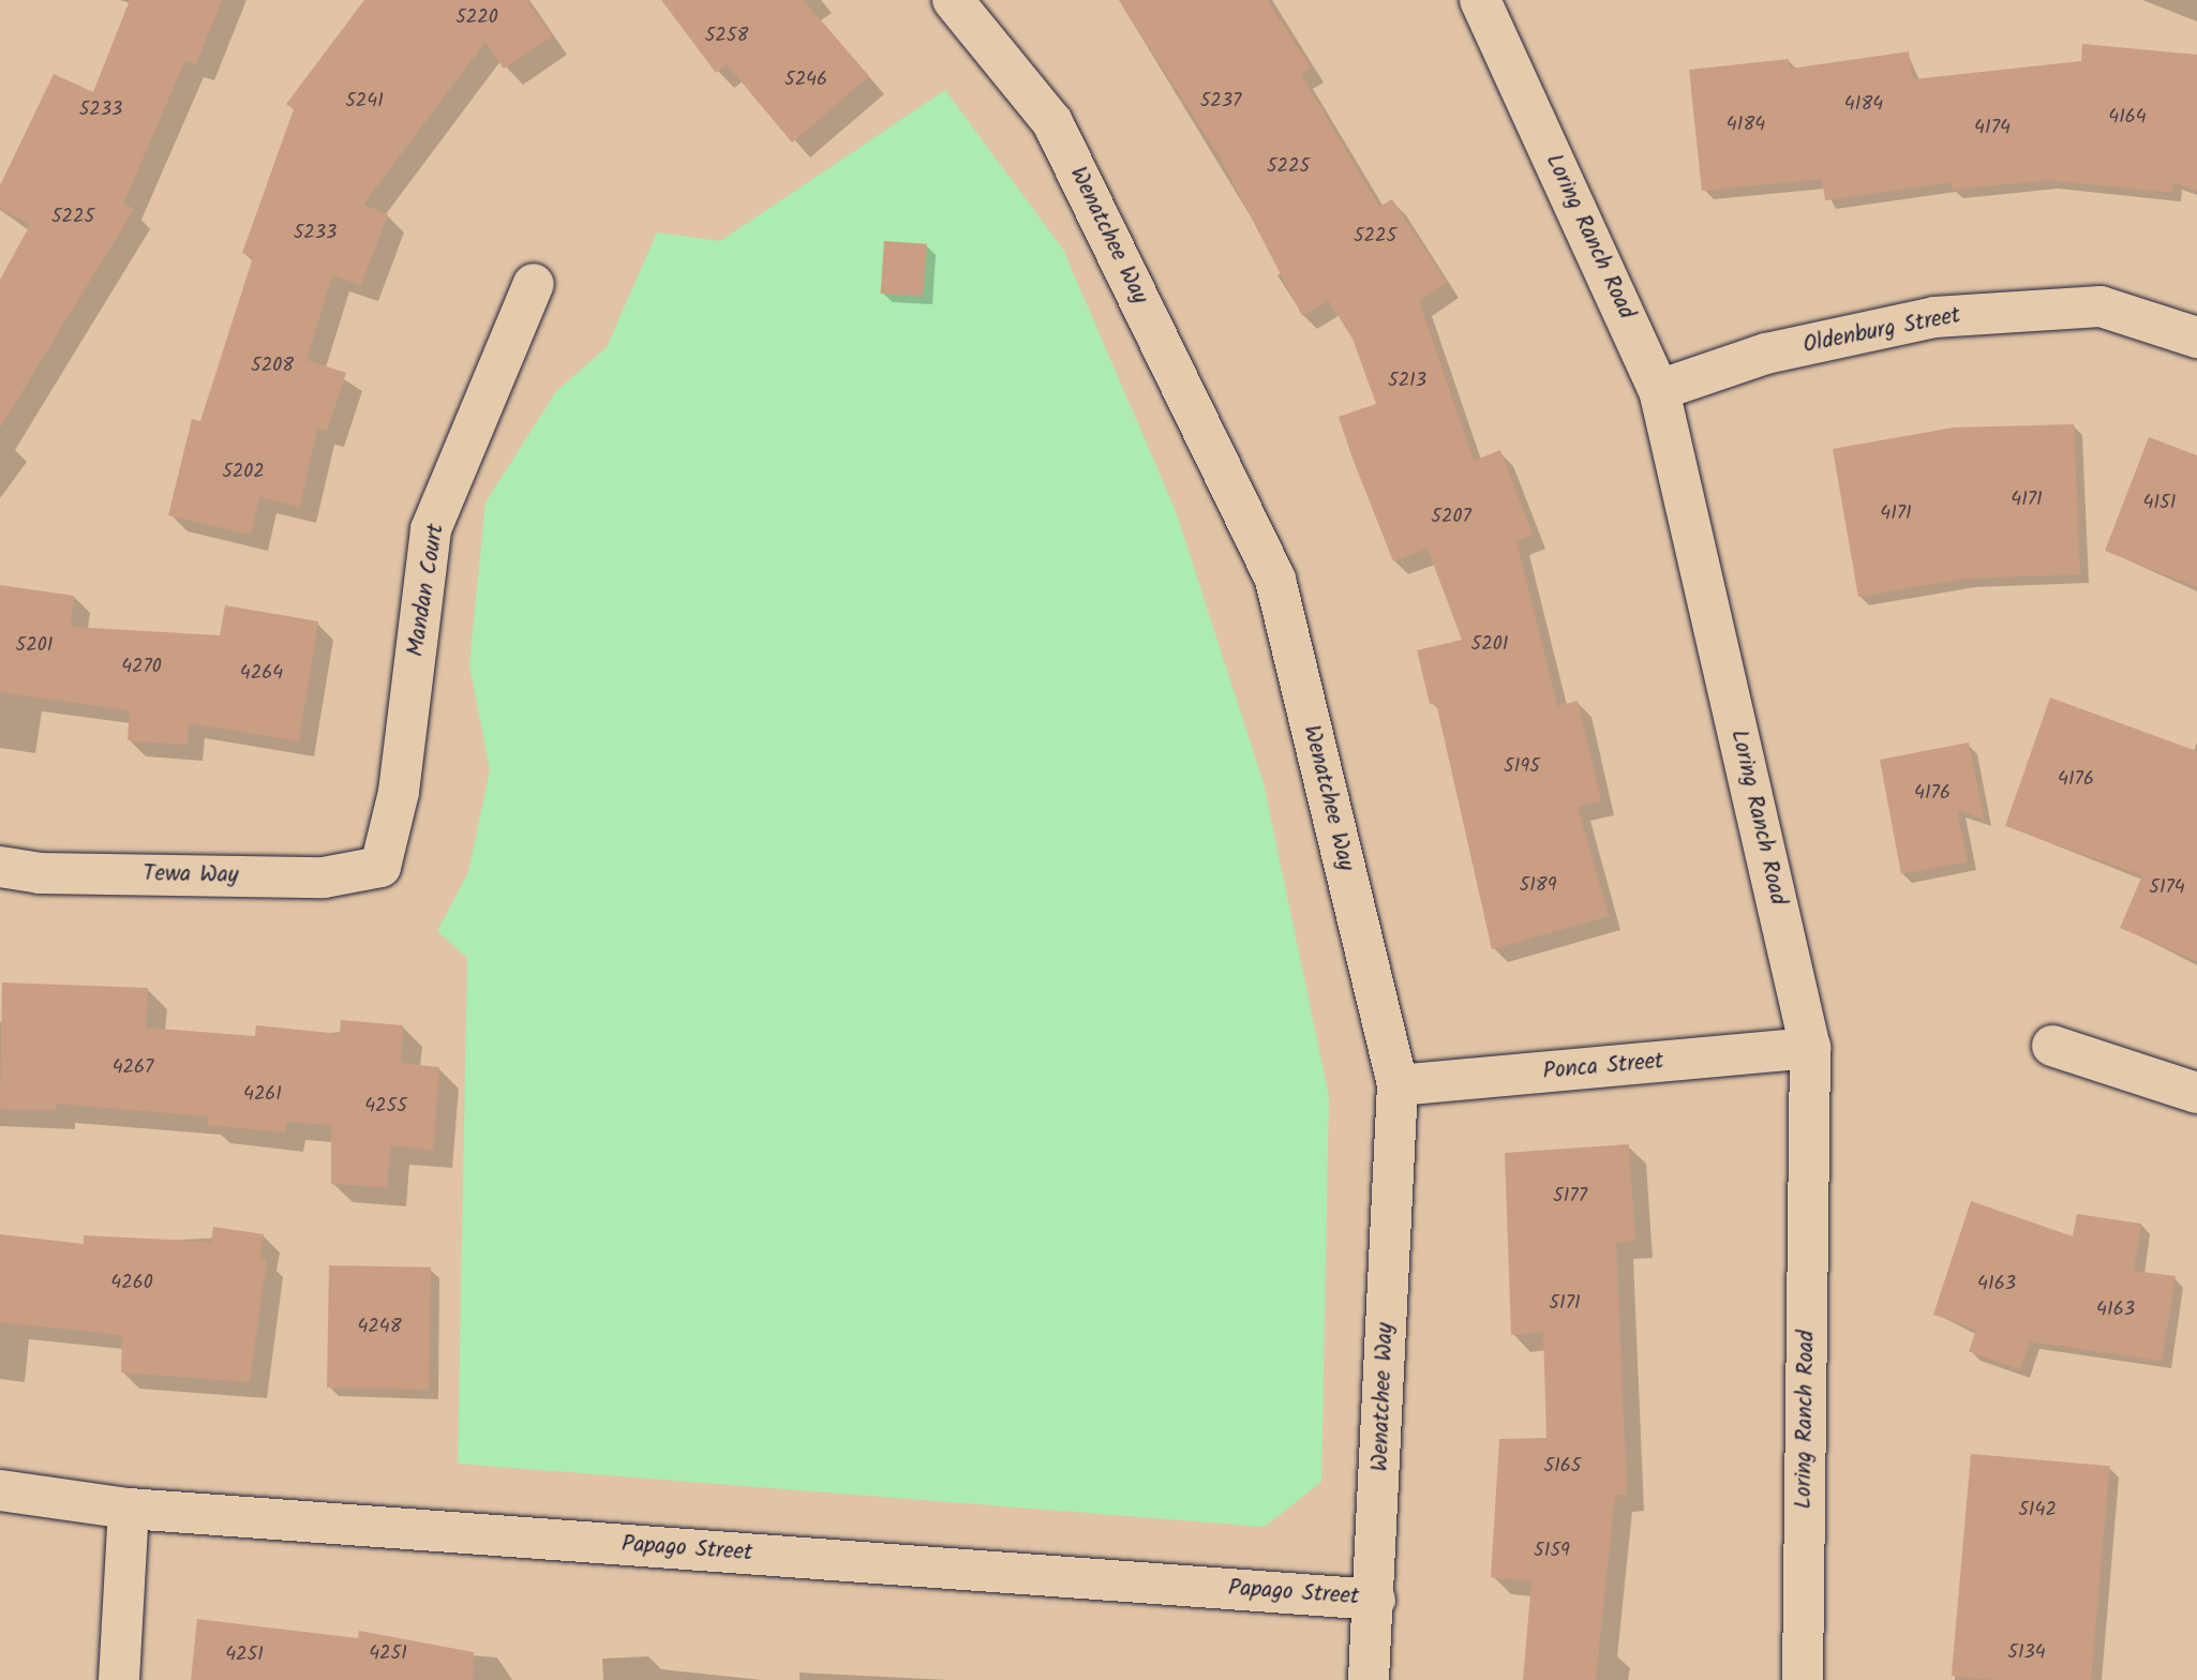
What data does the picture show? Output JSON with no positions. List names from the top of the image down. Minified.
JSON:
{"streets":{"street":["Wenatchee Way","Loring Ranch Road","Oldenburg Street","Mandan Court","Tewa Way","Ponca Street","Papago Street"]},"crossings":[["Wenatchee Way","Ponca Street"],["Wenatchee Way","Papago Street"],["Loring Ranch Road","Oldenburg Street"],["Loring Ranch Road","Ponca Street"],["Mandan Court","Tewa Way"]],"house_numbers":["5220","5258","5246","5241","5237","4184","5233","4164","4184","4174","5225","5225","5233","5225","5208","5213","5202","4171","4151","4171","5207","5201","5201","4270","4264","5195","4176","4176","5189","5174","4267","4261","4255","5177","4260","4163","5171","4163","4248","5165","5142","5159","5134","4251","4251"]}
